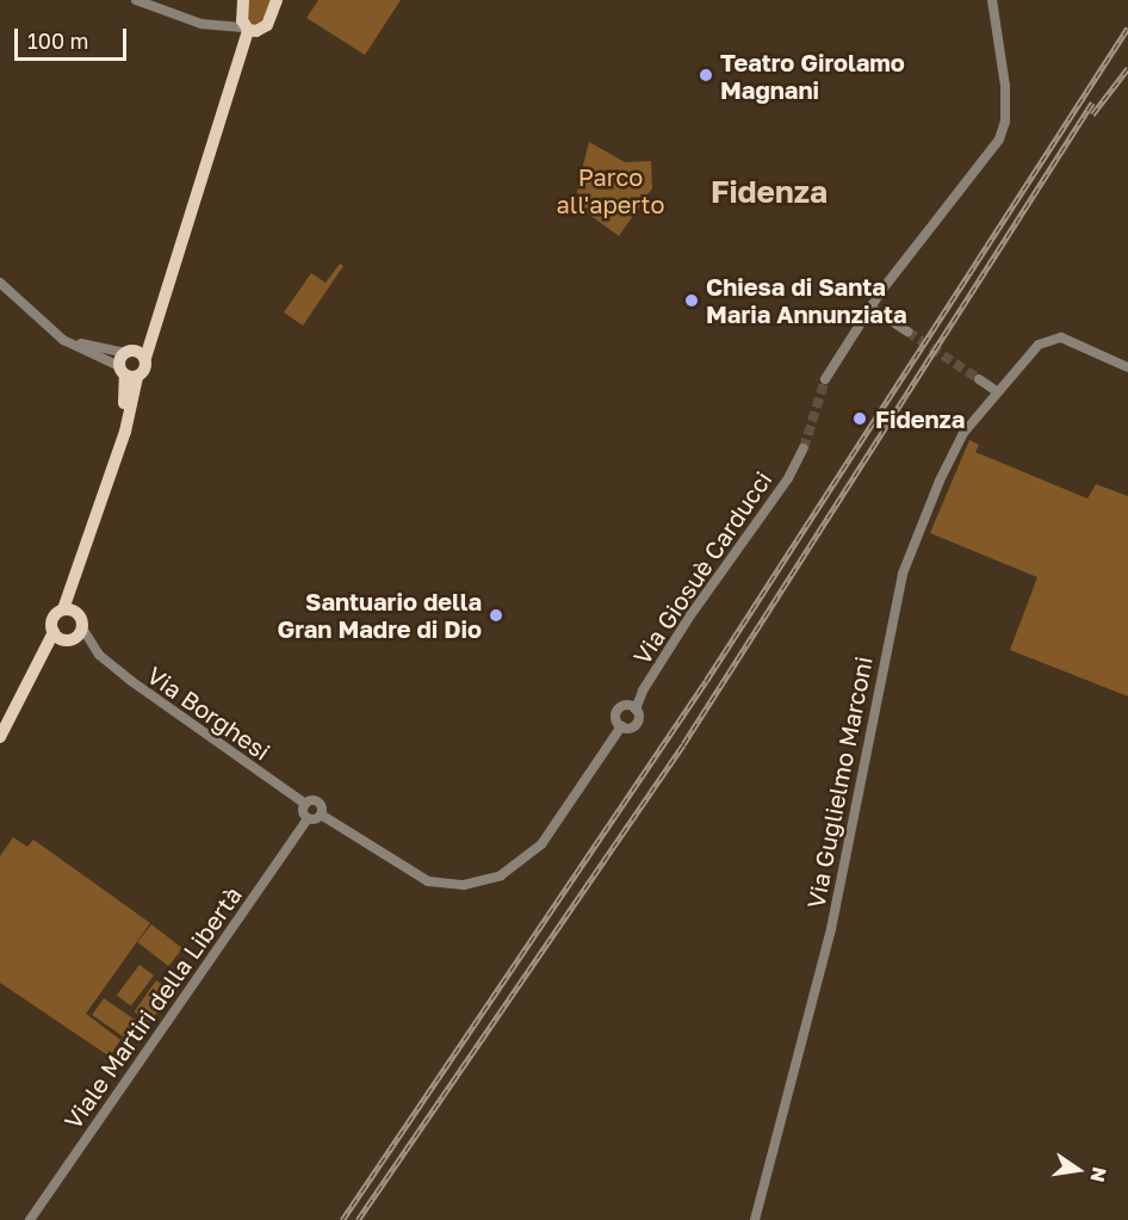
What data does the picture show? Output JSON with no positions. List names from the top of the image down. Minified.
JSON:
{"streets":{"street":["Via Giosuè Carducci","Via Borghesi","Via Guglielmo Marconi","Viale Martiri della Libertà"]},"districts":["Fidenza"],"parks":["Parco all'aperto"],"places":["Teatro Girolamo Magnani","Chiesa di Santa Maria Annunziata","Fidenza","Santuario della Gran Madre di Dio"],"scale_bar":"100 m","north":"right"}
